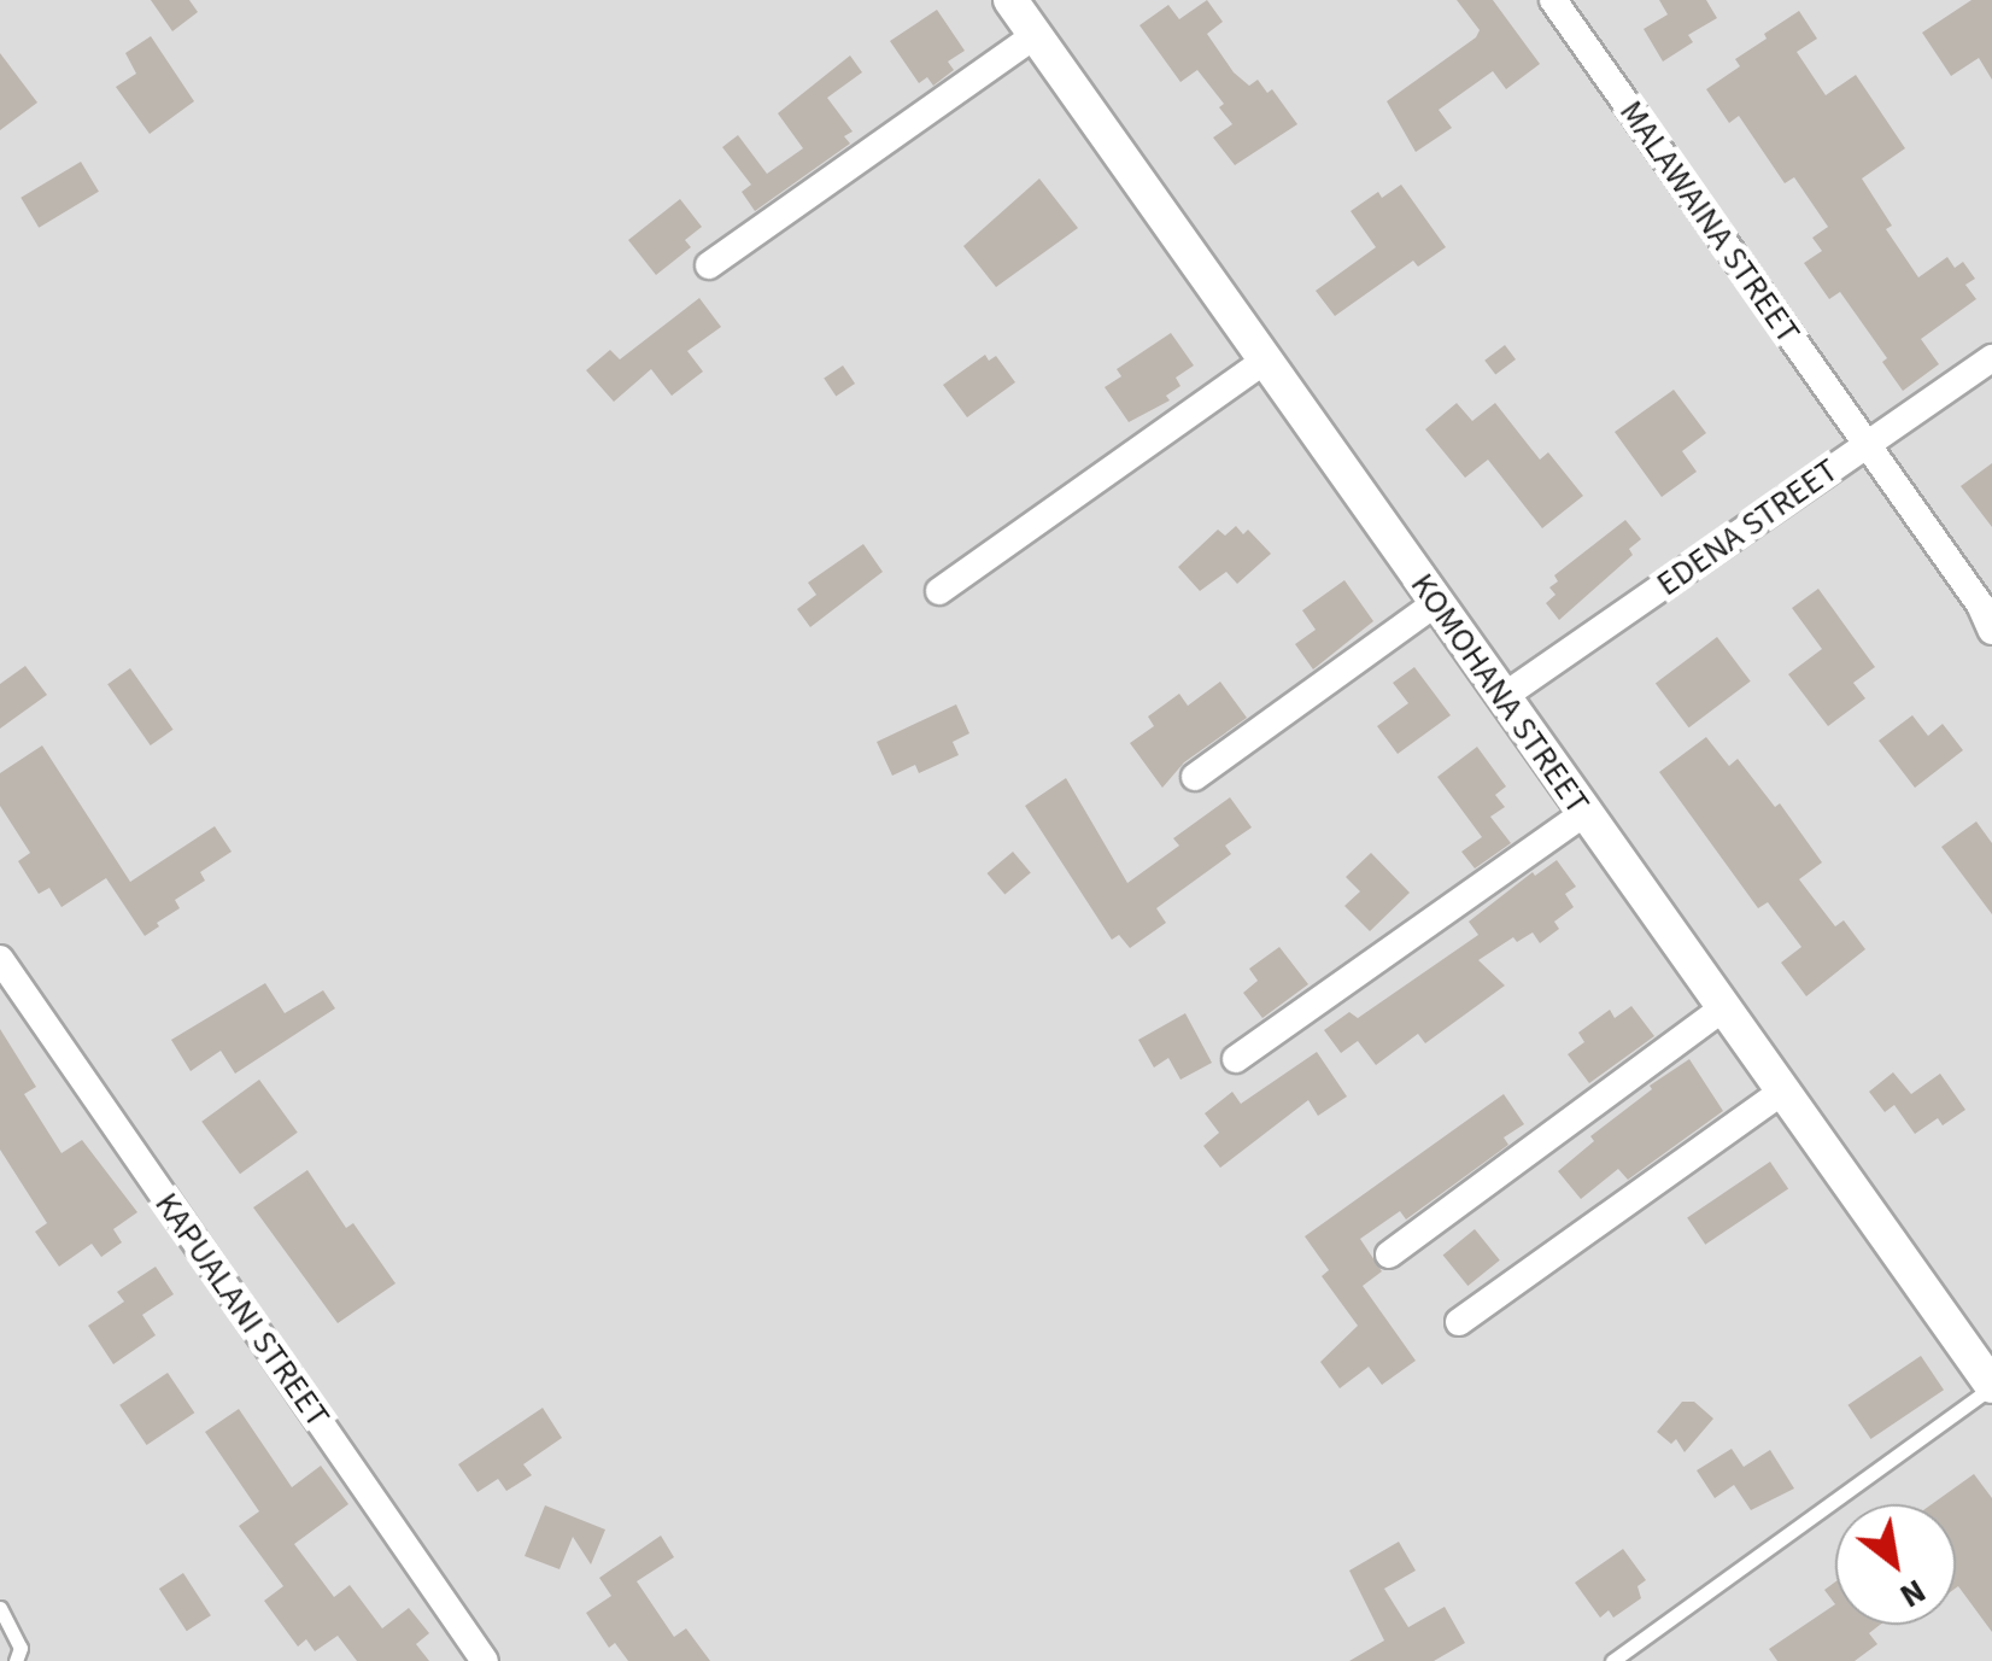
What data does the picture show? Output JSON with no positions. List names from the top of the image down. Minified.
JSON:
{"streets":{"street":["MALAWAINA STREET","EDENA STREET","KOMOHANA STREET","KAPUALANI STREET"]},"crossings":[["MALAWAINA STREET","EDENA STREET"],["EDENA STREET","KOMOHANA STREET"]],"north":"bottom right"}
